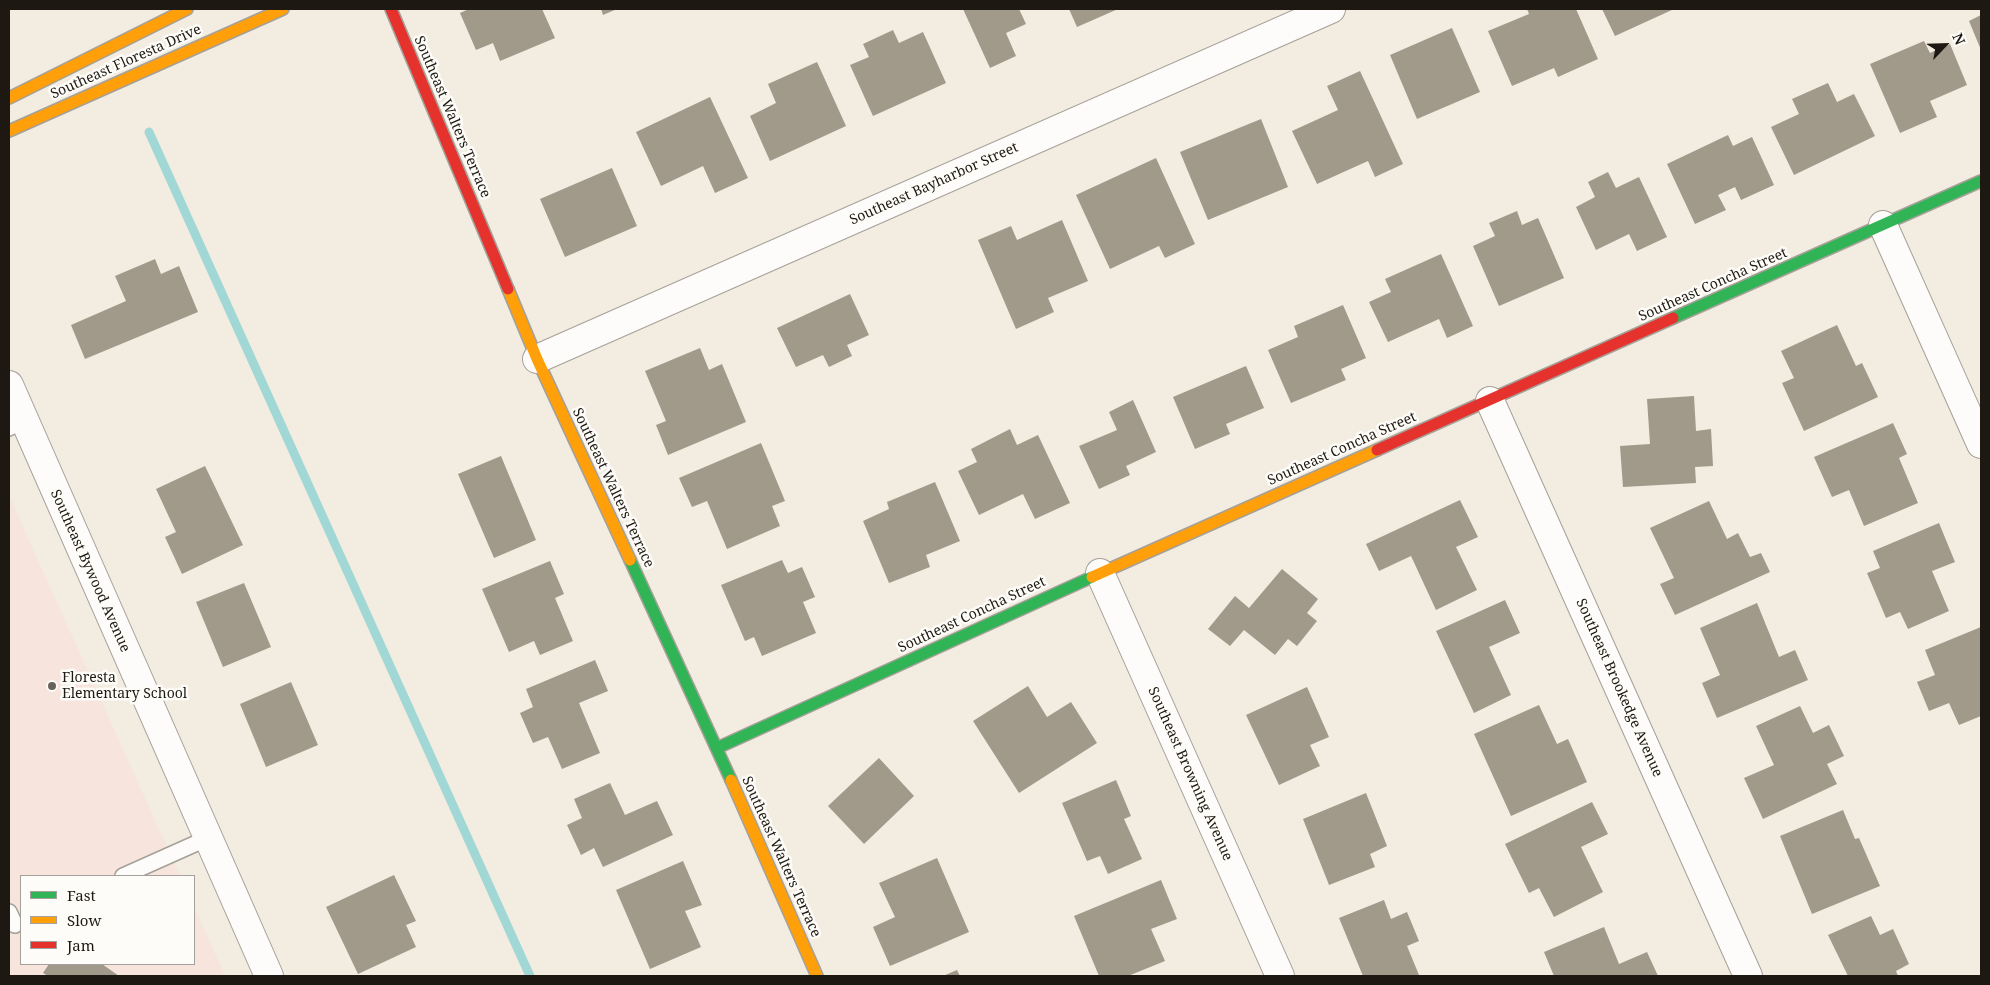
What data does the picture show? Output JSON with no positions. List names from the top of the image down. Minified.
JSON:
{"streets":{"street":["Southeast Floresta Drive","Southeast Walters Terrace","Southeast Bayharbor Street","Southeast Concha Street","Southeast Bywood Avenue","Southeast Brookedge Avenue","Southeast Browning Avenue"]},"crossings":[["Southeast Walters Terrace","Southeast Bayharbor Street"],["Southeast Walters Terrace","Southeast Concha Street"],["Southeast Concha Street","Southeast Brookedge Avenue"],["Southeast Concha Street","Southeast Browning Avenue"]],"places":["Floresta Elementary School"],"legend":["Fast","Slow","Jam"],"north":"top right"}
